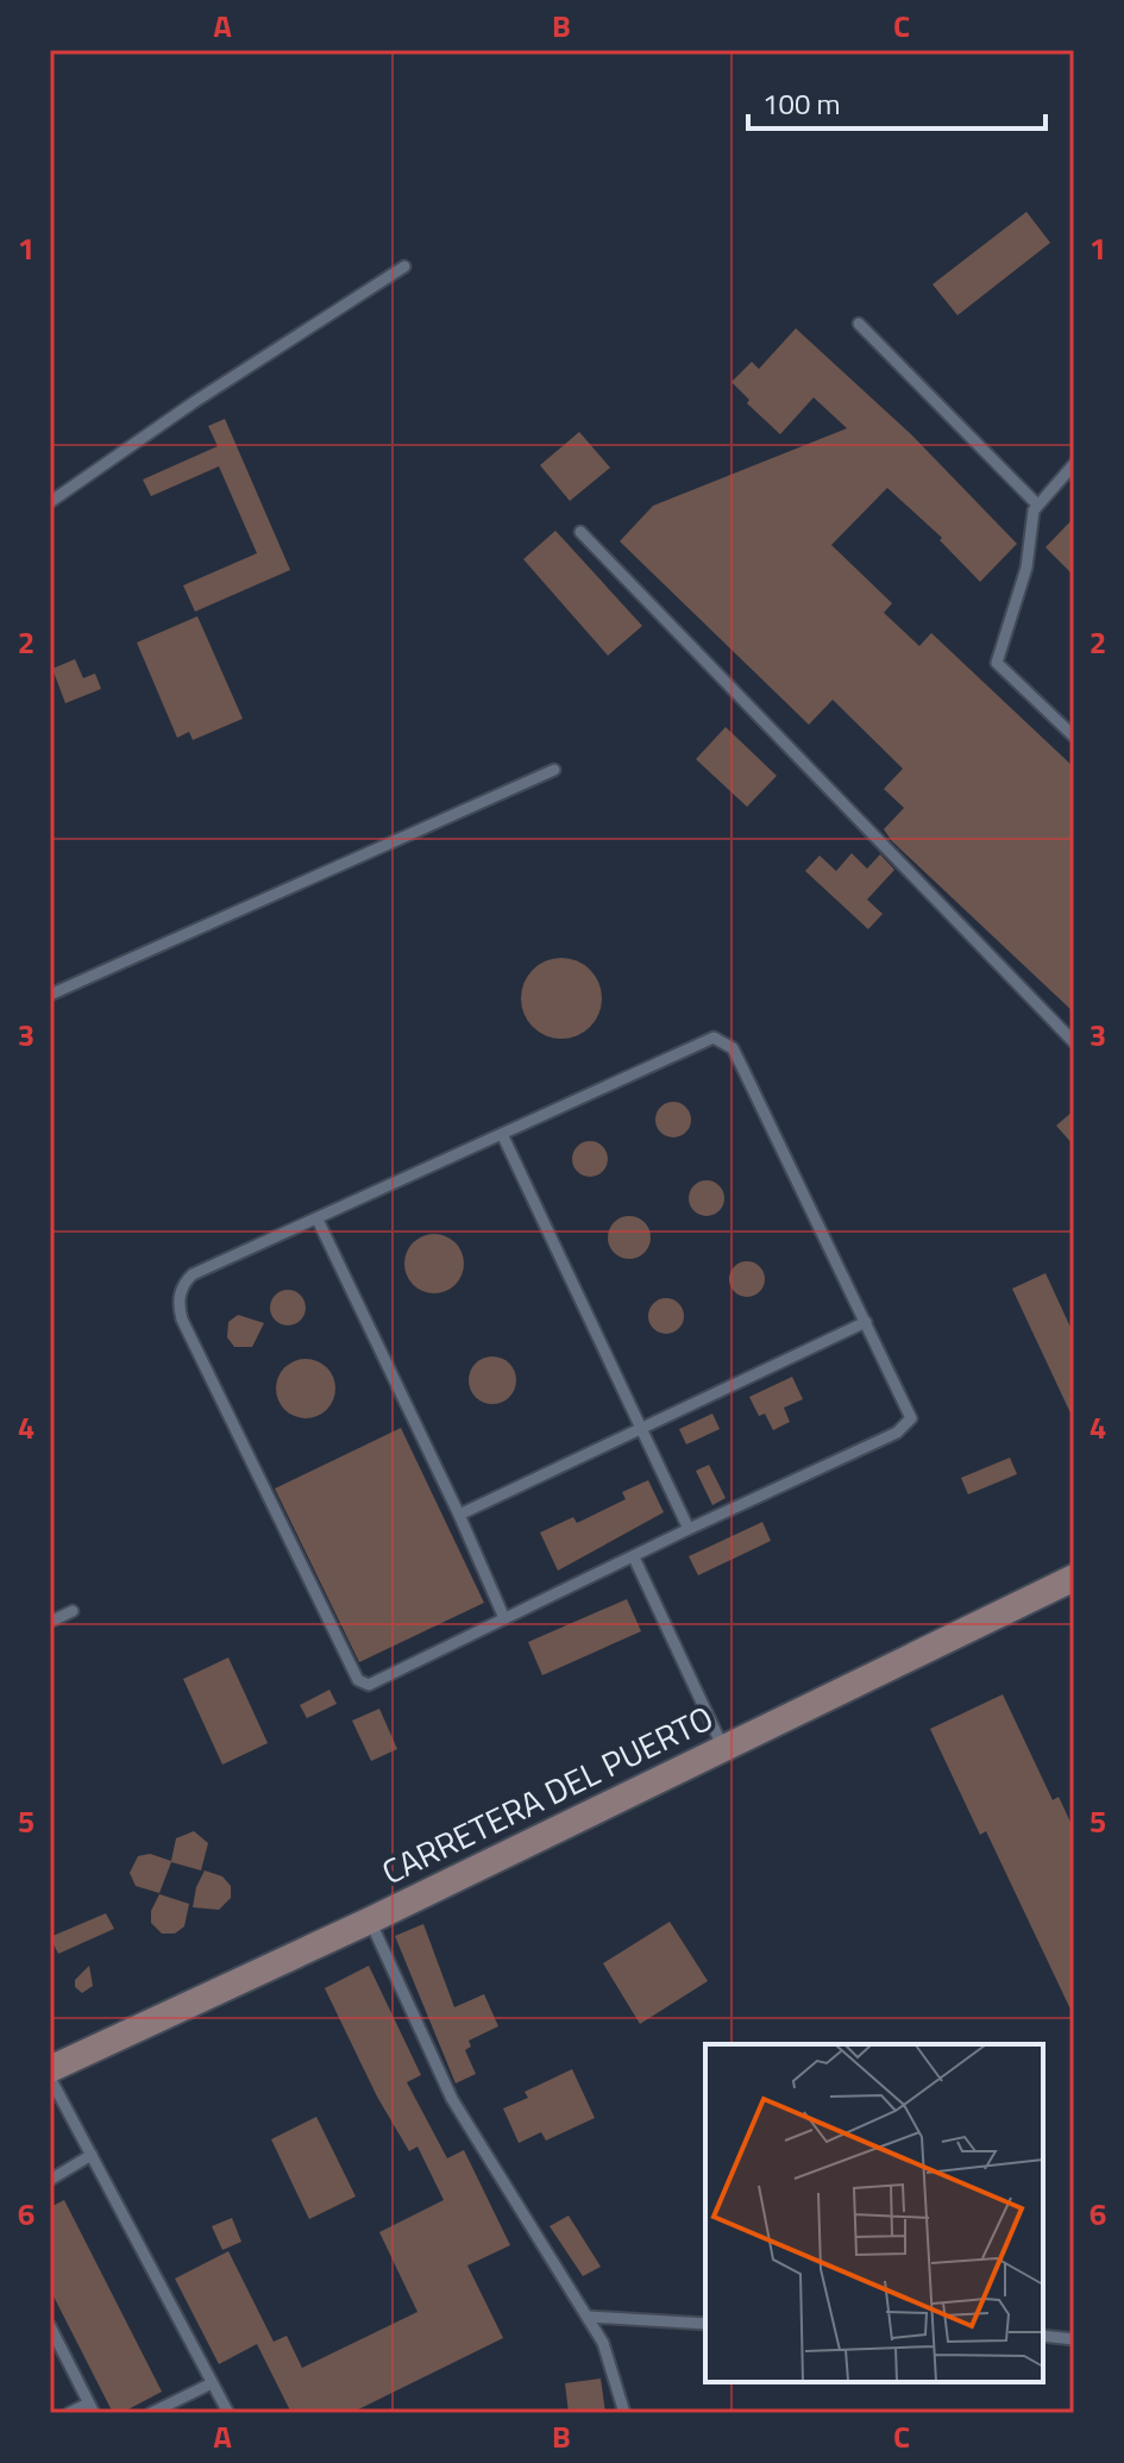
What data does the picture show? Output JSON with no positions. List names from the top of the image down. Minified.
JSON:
{"streets":{"main road":["CARRETERA DEL PUERTO"]},"scale_bar":"100 m","grid":{"columns":["A","B","C"],"rows":["1","2","3","4","5","6"]}}
